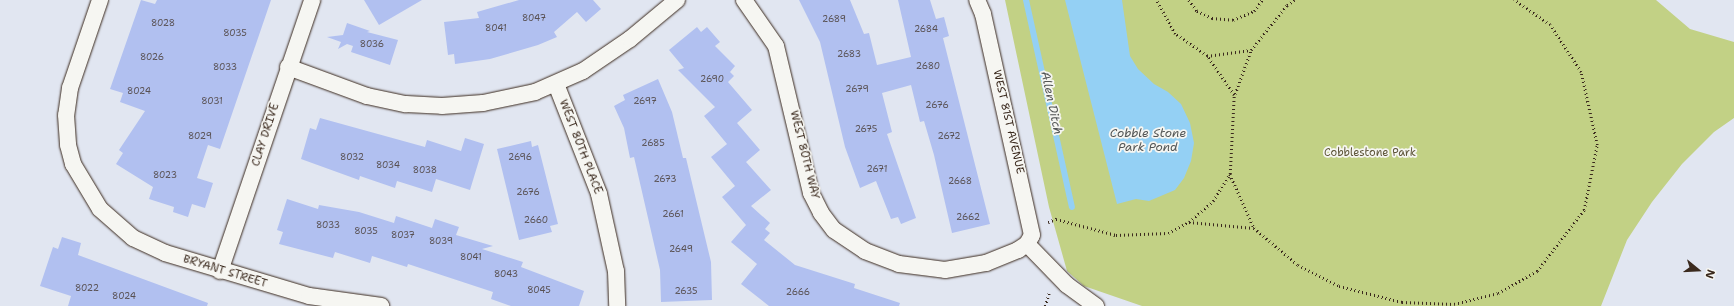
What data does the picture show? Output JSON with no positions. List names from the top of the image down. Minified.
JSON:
{"streets":{"street":["WEST 81ST AVENUE","CLAY DRIVE","WEST 80TH PLACE","WEST 80TH WAY","BRYANT STREET"]},"crossings":[["WEST 81ST AVENUE","WEST 80TH WAY"],["CLAY DRIVE","BRYANT STREET"]],"water":["Allen Ditch","Cobble Stone Park Pond"],"parks":["Cobblestone Park"],"house_numbers":["8047","2689","8028","8041","2684","8035","8036","2683","8026","2680","8033","2690","2679","8024","8031","2697","2676","2675","8029","2672","2685","8032","2696","8034","2671","8038","8023","2673","2668","2676","2661","2662","2660","8033","8035","8037","8039","2649","8041","8043","8022","8045","2635","2666","8024"],"north":"right"}
